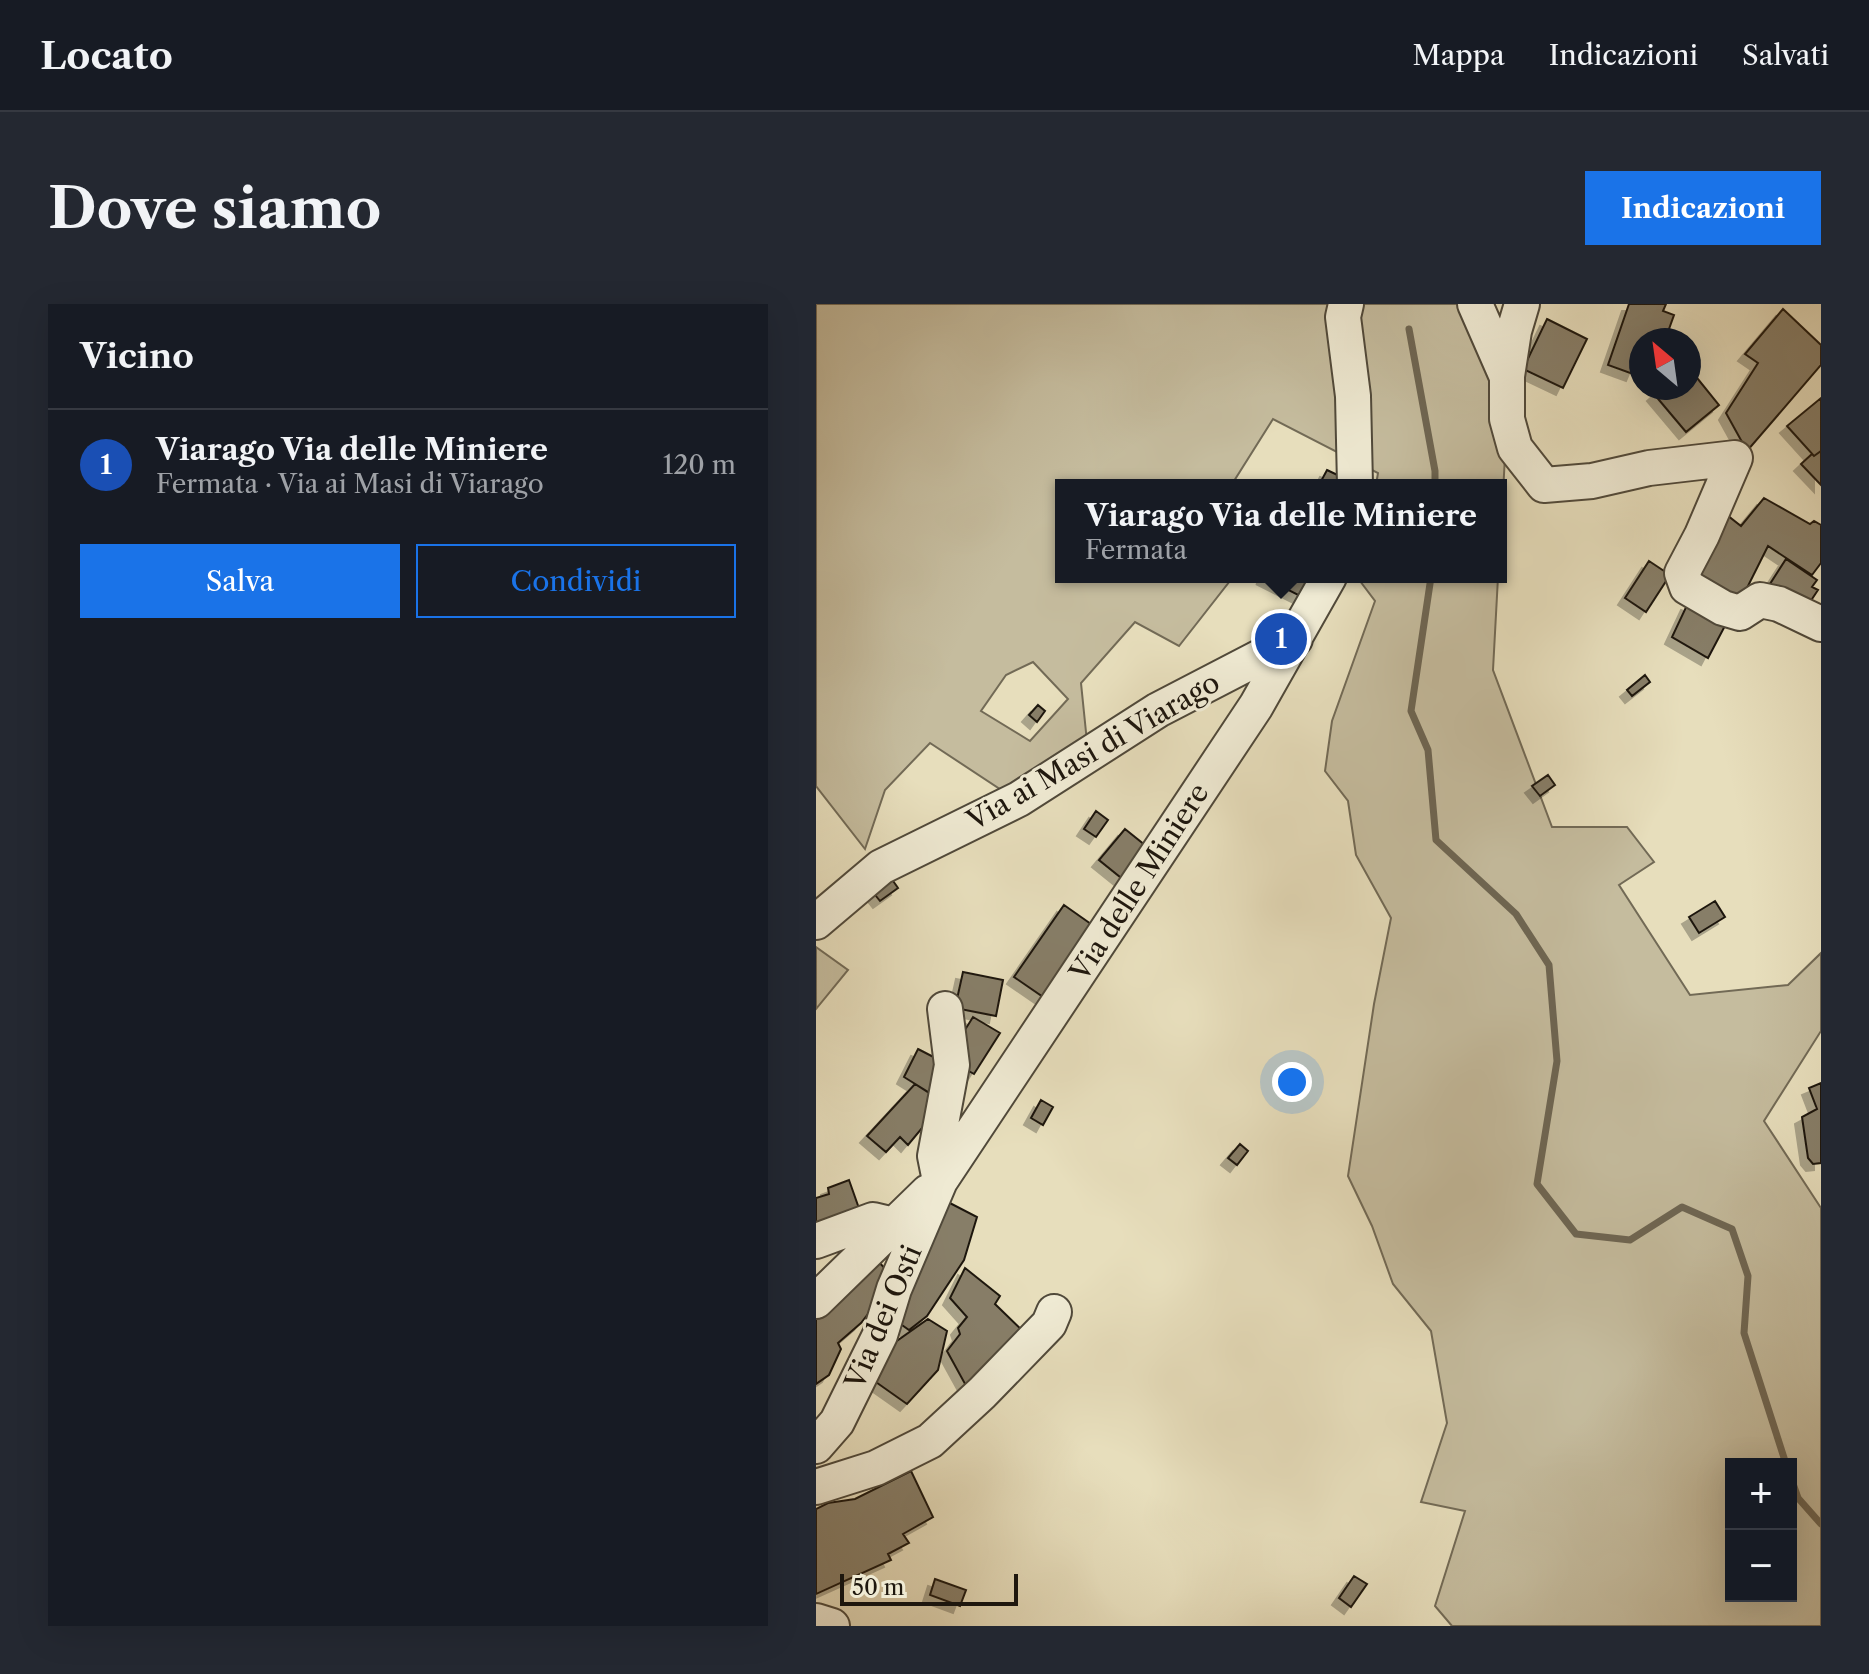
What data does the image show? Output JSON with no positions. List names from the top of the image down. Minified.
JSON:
{"streets":{"street":["Via ai Masi di Viarago","Via delle Miniere","Via dei Osti"]},"crossings":[["Via ai Masi di Viarago","Via delle Miniere"],["Via delle Miniere","Via dei Osti"]],"scale_bar":"50 m","north":"top left","page":{"header":"Locato","nav":["Mappa","Indicazioni","Salvati"],"buttons":["Indicazioni",["Salva","Condividi"]],"title":"Dove siamo","heading":"Vicino","list":[{"mark":"1","name":"Viarago Via delle Miniere","note":"Fermata · Via ai Masi di Viarago","value":"120 m"}],"popup":["Viarago Via delle Miniere","Fermata"],"pins":"1","map_buttons":["+","−"],"scale":"50 m"}}
